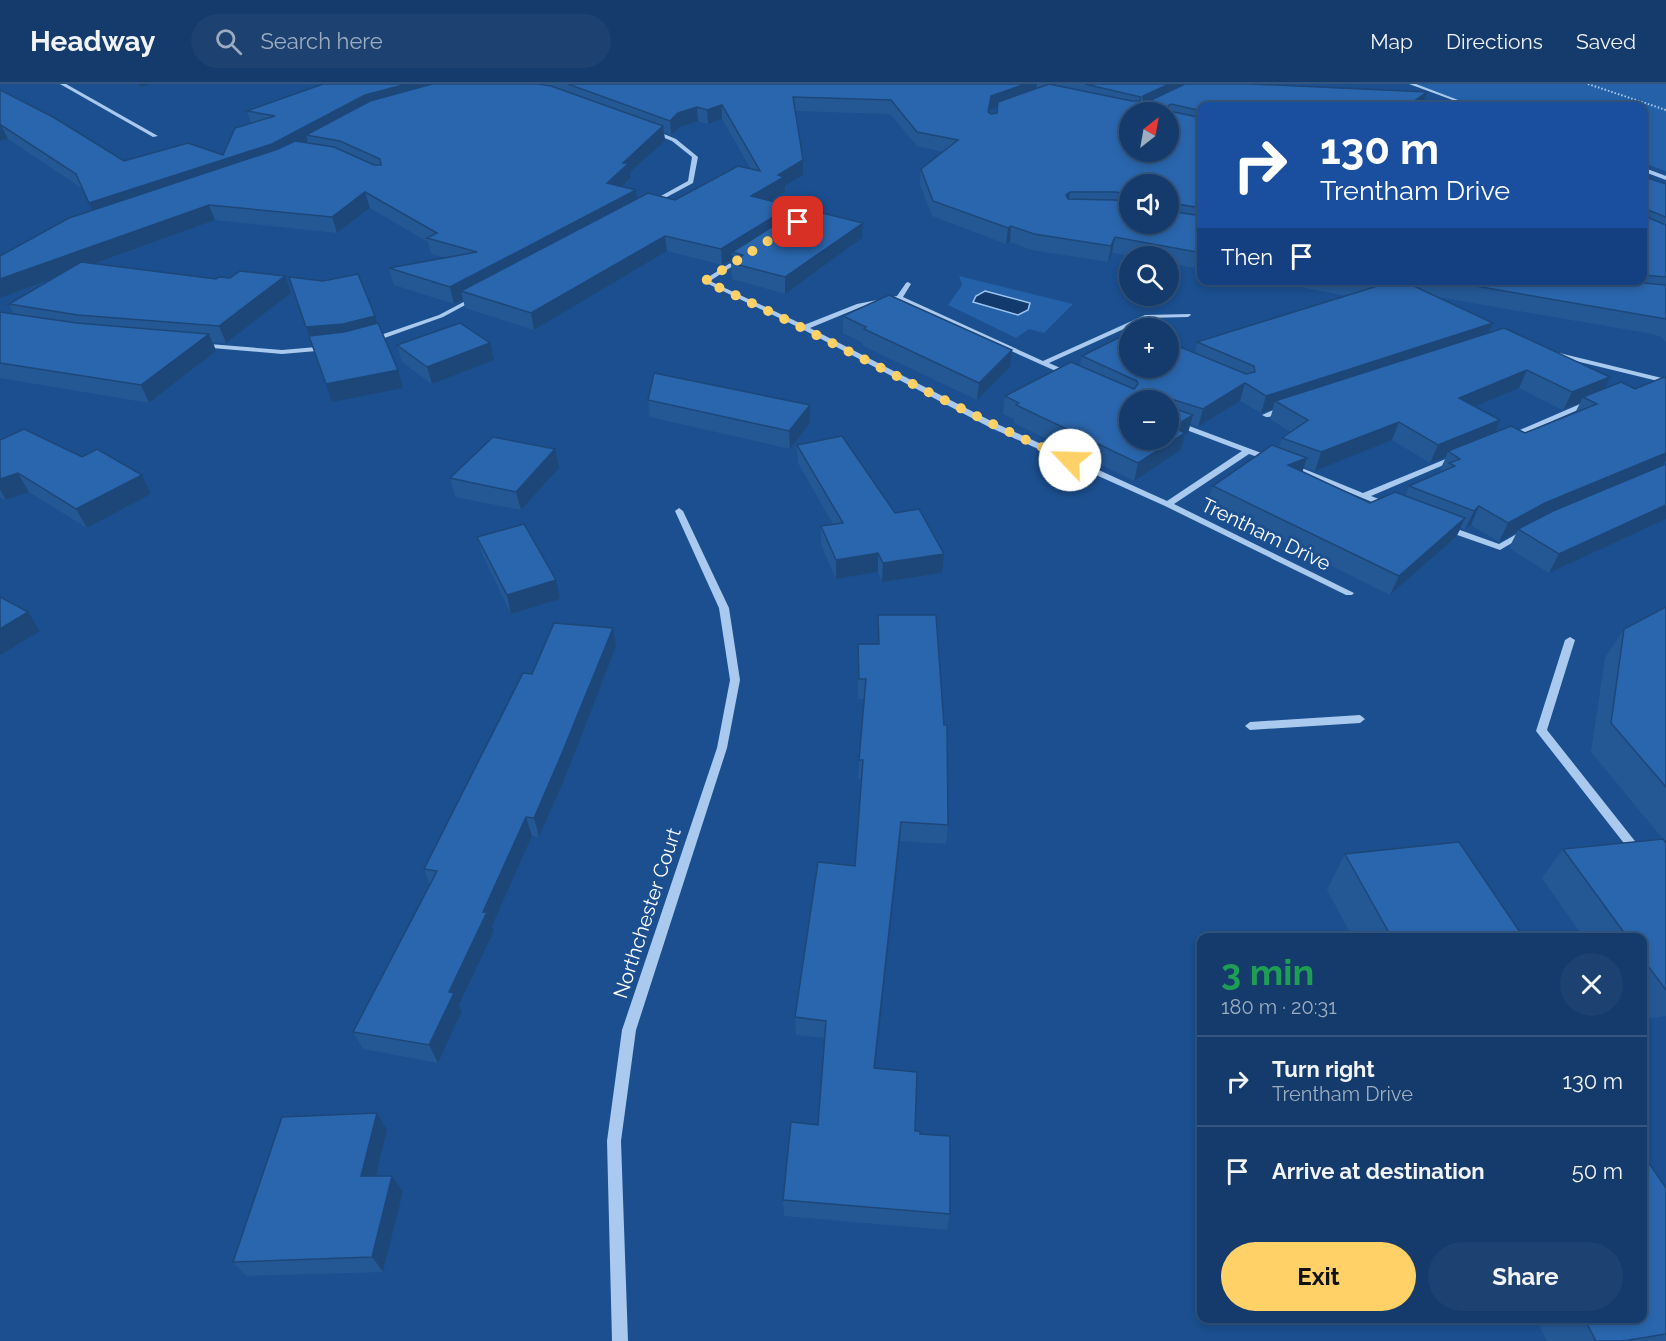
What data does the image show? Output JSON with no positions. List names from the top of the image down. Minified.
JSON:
{"streets":{"street":["Trentham Drive","Northchester Court"]},"north":"top right","page":{"header":"Headway","search":"Search here","nav":["Map","Directions","Saved"],"map_buttons":["+","−"],"turn":["130 m","Trentham Drive"],"then":"Then","heading":["3 min","180 m · 20:31"],"list":[{"name":"Turn right","note":"Trentham Drive","value":"130 m"},{"name":"Arrive at destination","value":"50 m"}],"buttons":["Exit","Share"]}}
